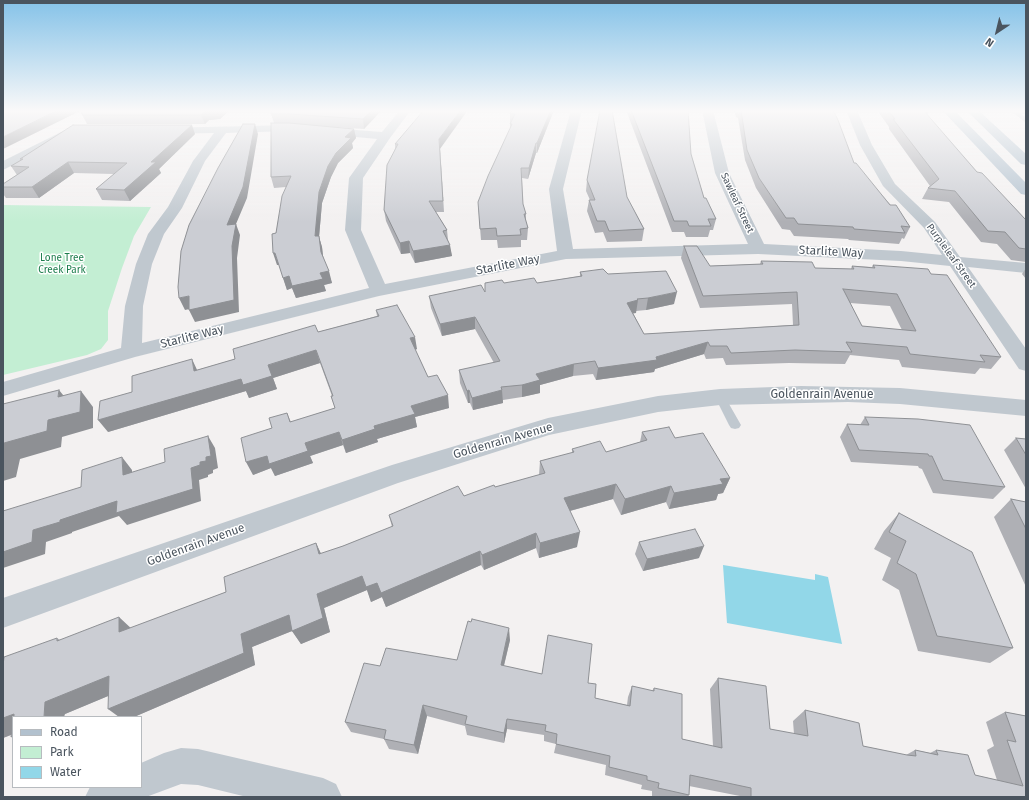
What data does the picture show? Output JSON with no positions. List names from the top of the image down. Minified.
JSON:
{"streets":{"street":["Sawleaf Street","Starlite Way","Purpleleaf Street","Goldenrain Avenue"]},"crossings":[["Sawleaf Street","Starlite Way"],["Starlite Way","Purpleleaf Street"]],"parks":["Lone Tree Creek Park"],"legend":["Road","Park","Water"],"north":"bottom left"}
